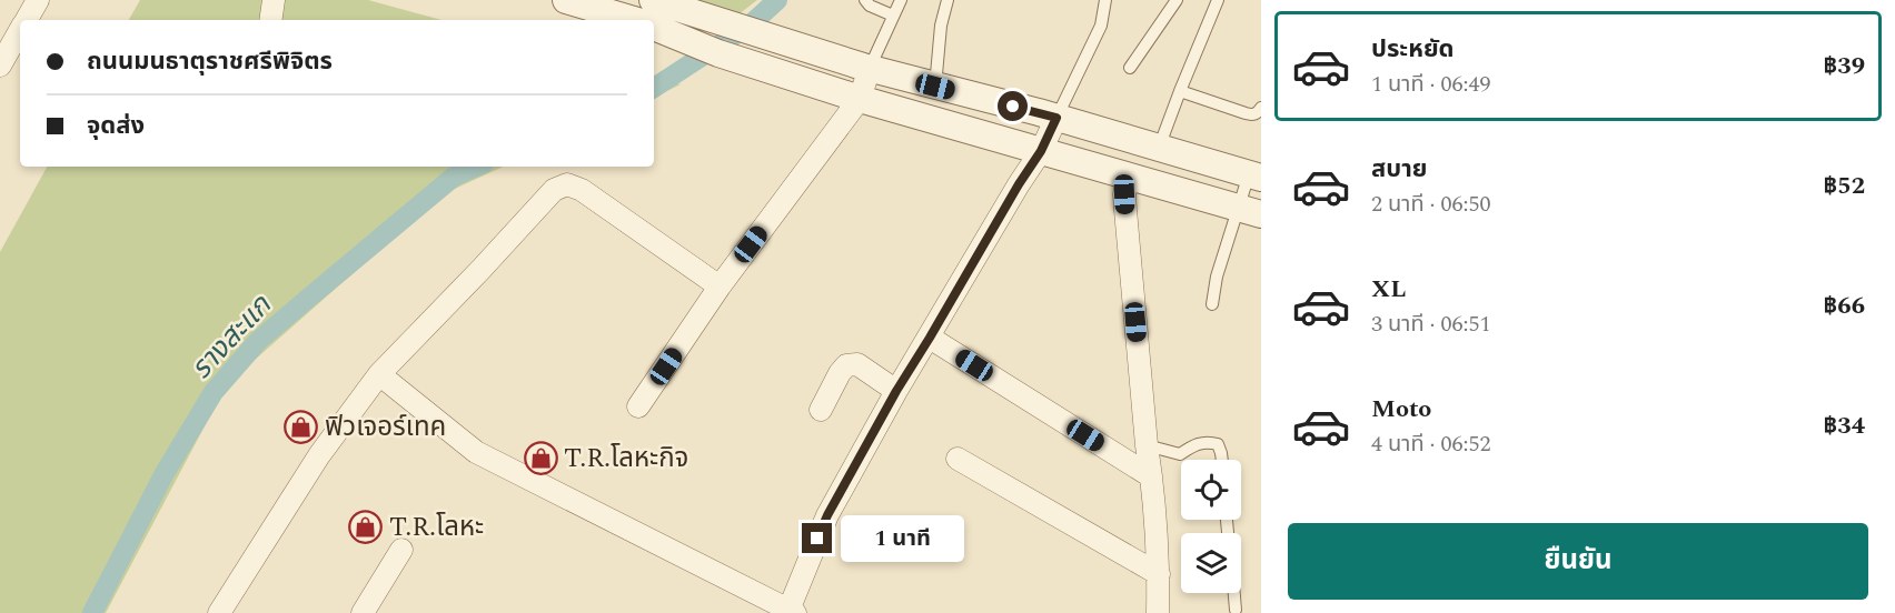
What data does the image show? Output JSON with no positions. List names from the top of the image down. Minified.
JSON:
{"water":["รางสะแก"],"places":{"shop":["ฟิวเจอร์เทค","T.R.โลหะกิจ","T.R.โลหะ"]},"page":{"list":[{"name":"ประหยัด","note":"1 นาที · 06:49","value":"฿39"},{"name":"สบาย","note":"2 นาที · 06:50","value":"฿52"},{"name":"XL","note":"3 นาที · 06:51","value":"฿66"},{"name":"Moto","note":"4 นาที · 06:52","value":"฿34"}],"banner":["ถนนมนธาตุราชศรีพิจิตร","จุดส่ง"],"buttons":"ยืนยัน","bubble":"1 นาที"}}
